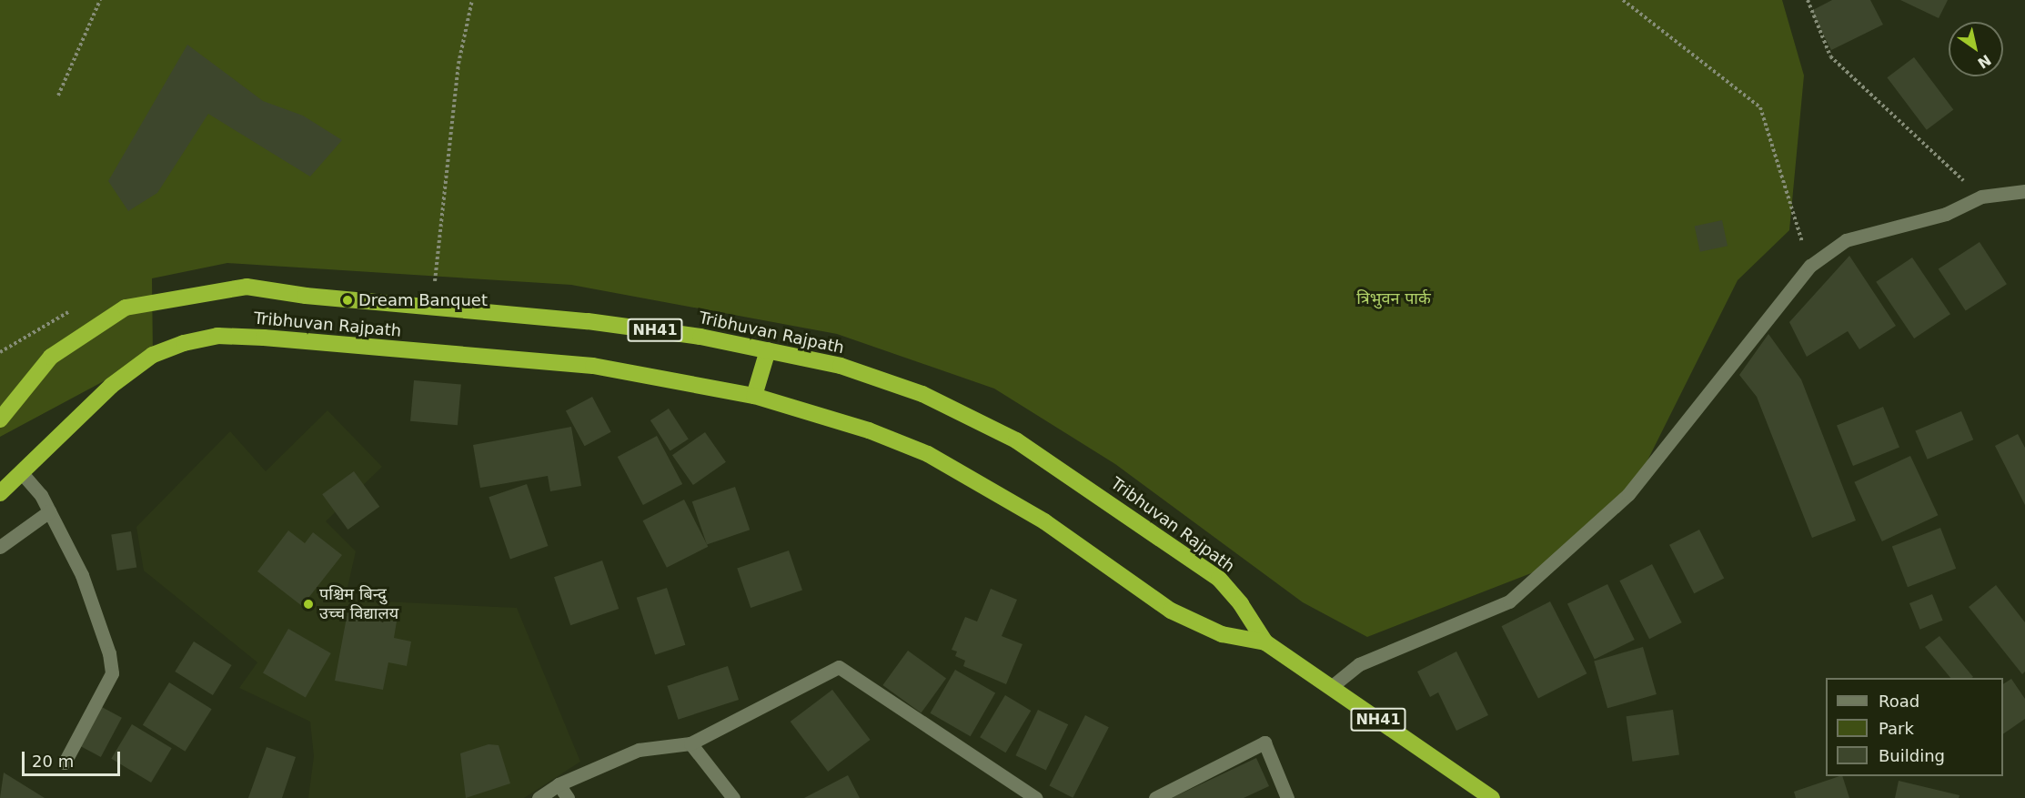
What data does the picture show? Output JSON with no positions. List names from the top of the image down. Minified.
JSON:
{"streets":{"highway":["Tribhuvan Rajpath","NH41"]},"parks":["त्रिभुवन पार्क"],"places":["Dream Banquet","पश्चिम बिन्दु उच्च विद्यालय"],"legend":["Road","Park","Building"],"scale_bar":"20 m","north":"bottom right"}
